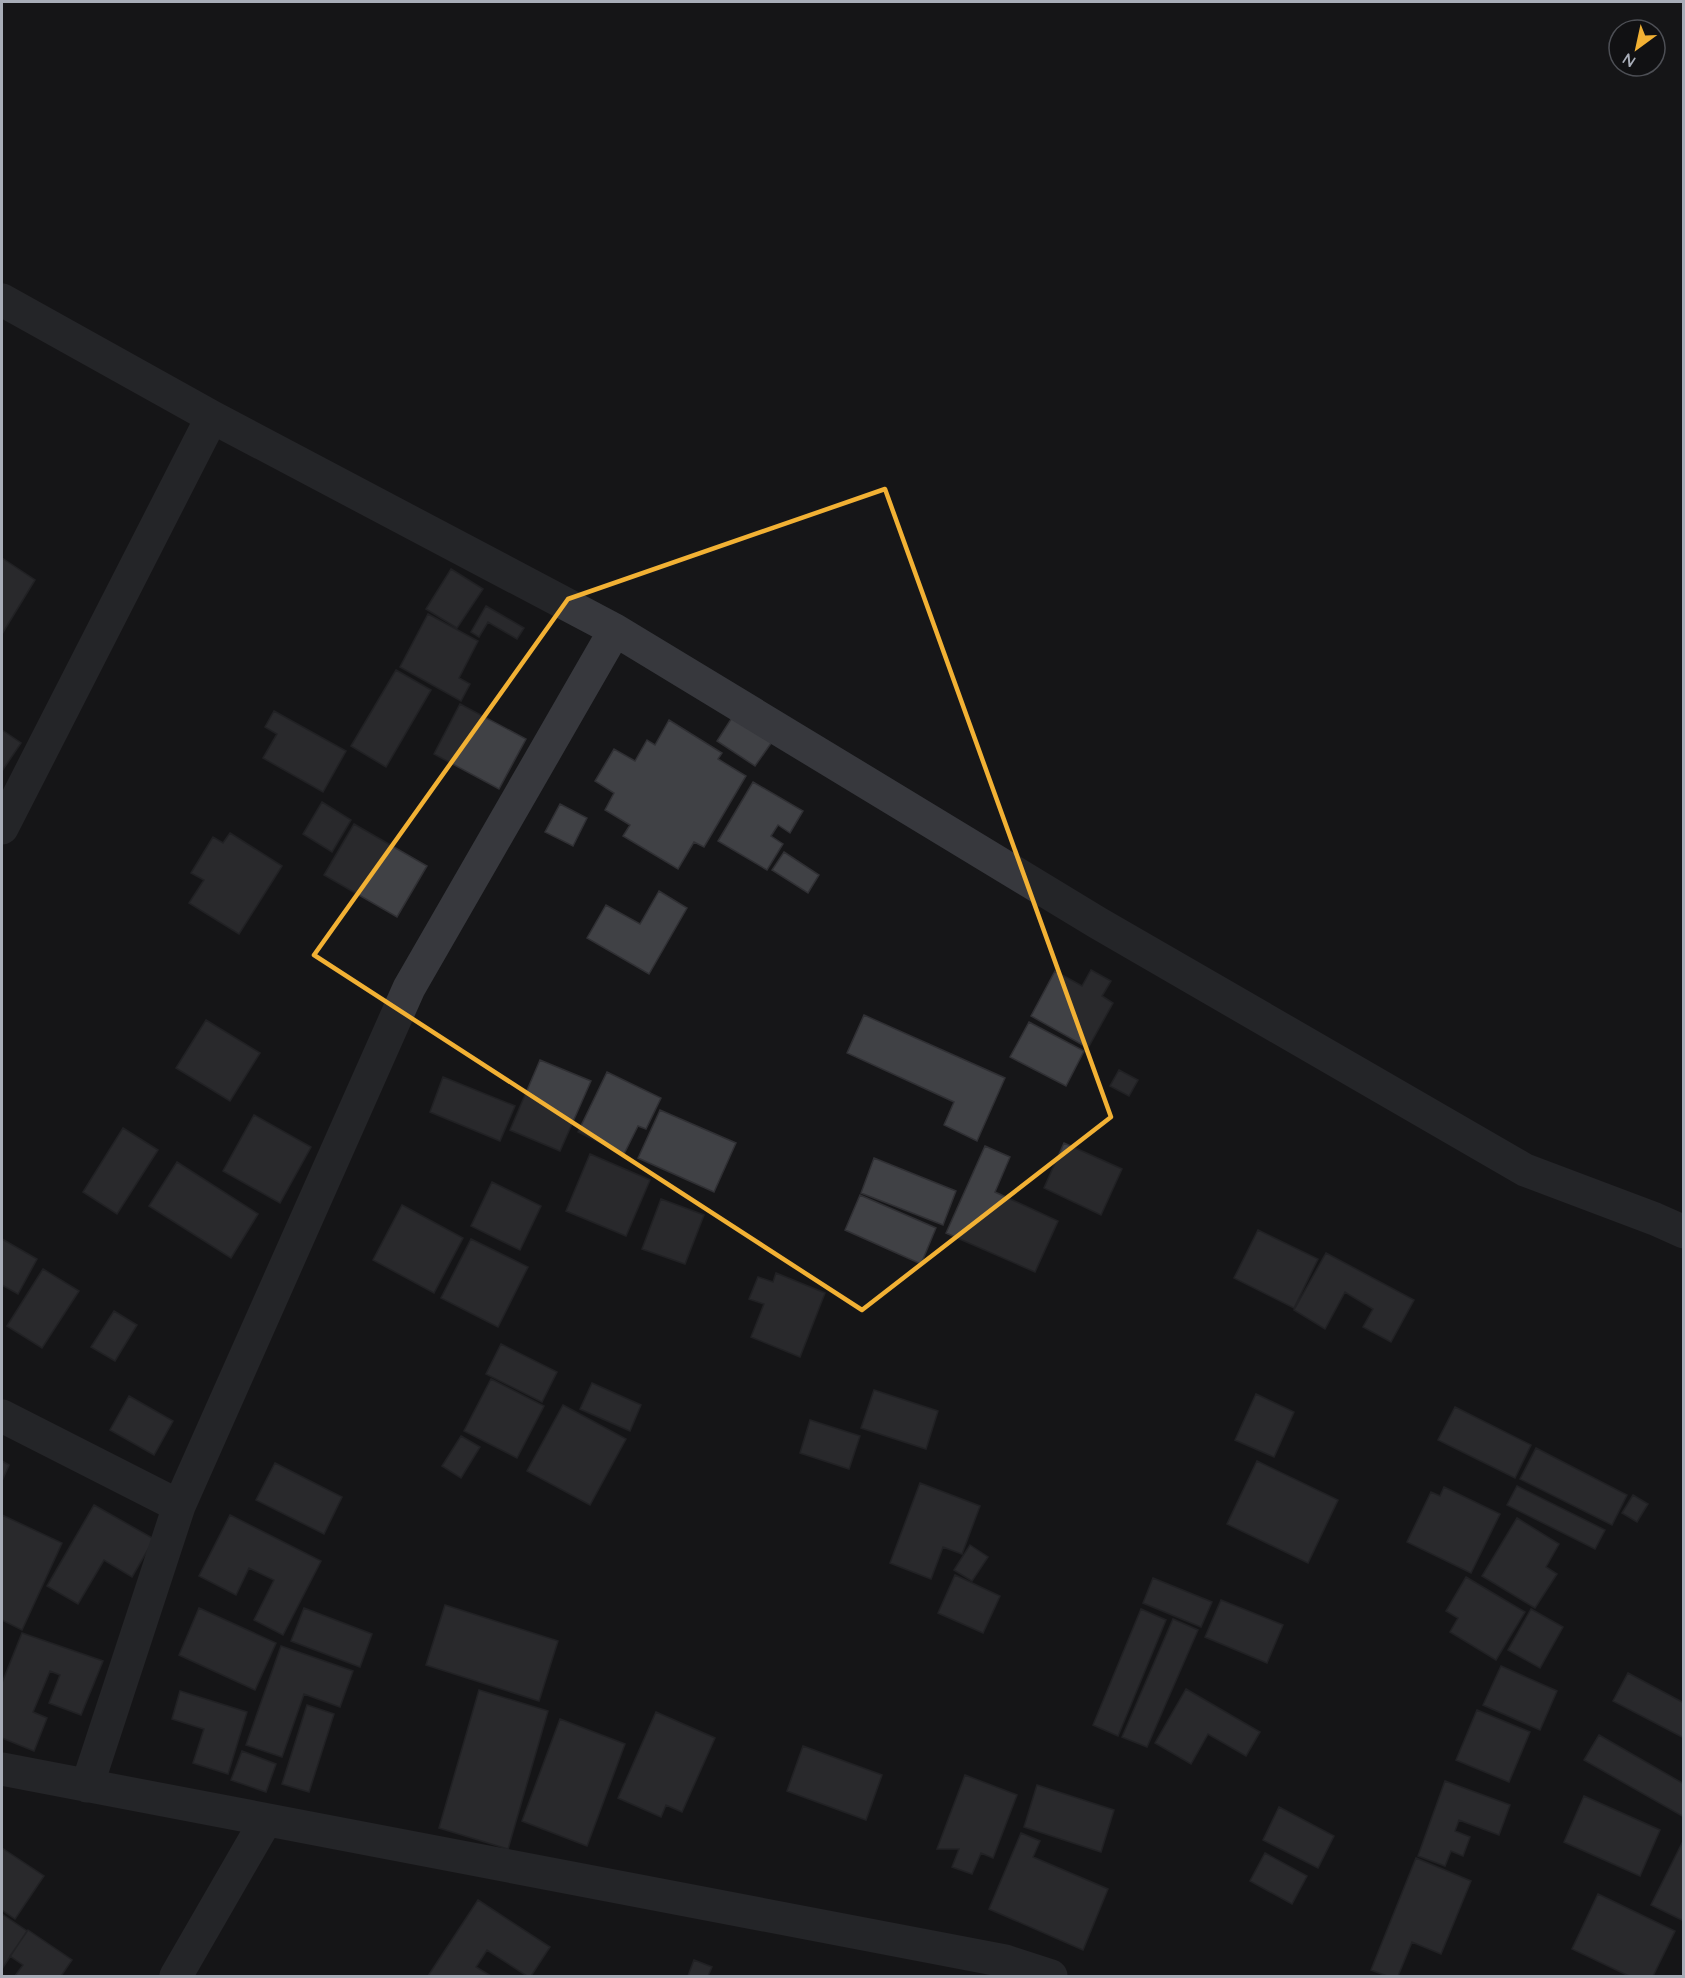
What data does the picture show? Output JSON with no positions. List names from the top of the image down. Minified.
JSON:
{"north":"bottom left"}
